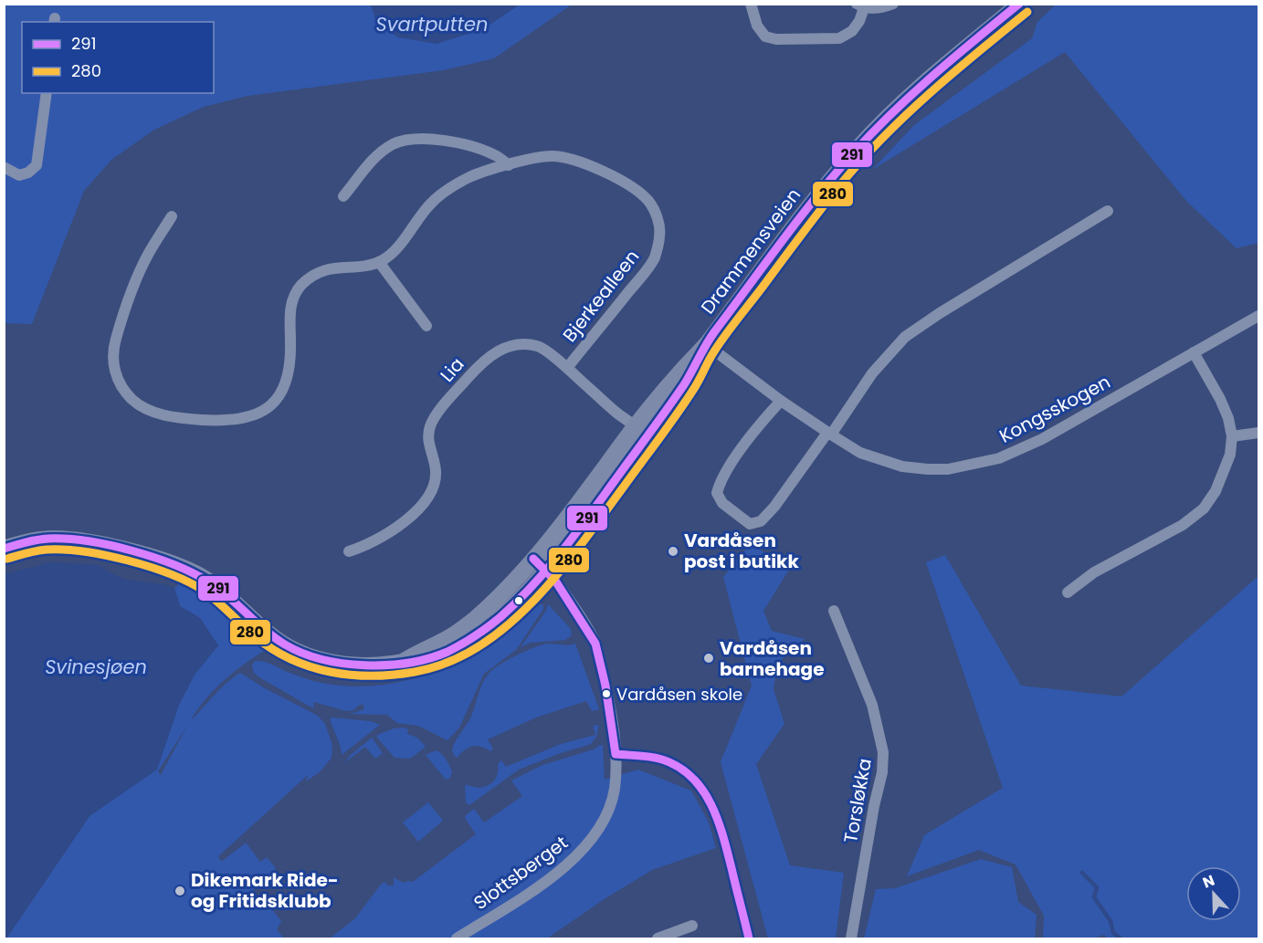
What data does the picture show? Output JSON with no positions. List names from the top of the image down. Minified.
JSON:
{"streets":{"main road":["Drammensveien"],"street":["Bjerkealleen","Lia","Kongsskogen","Torsløkka","Slottsberget"]},"crossings":[["Drammensveien","Lia"],["Drammensveien","Kongsskogen"],["Drammensveien","Slottsberget"],["Bjerkealleen","Lia"]],"water":["Svartputten","Svinesjøen"],"places":["Vardåsen post i butikk","Vardåsen barnehage","Vardåsen skole","Dikemark Ride- og Fritidsklubb"],"lines":["transit line 291","transit line 280"],"legend":["291","280"],"north":"top"}
